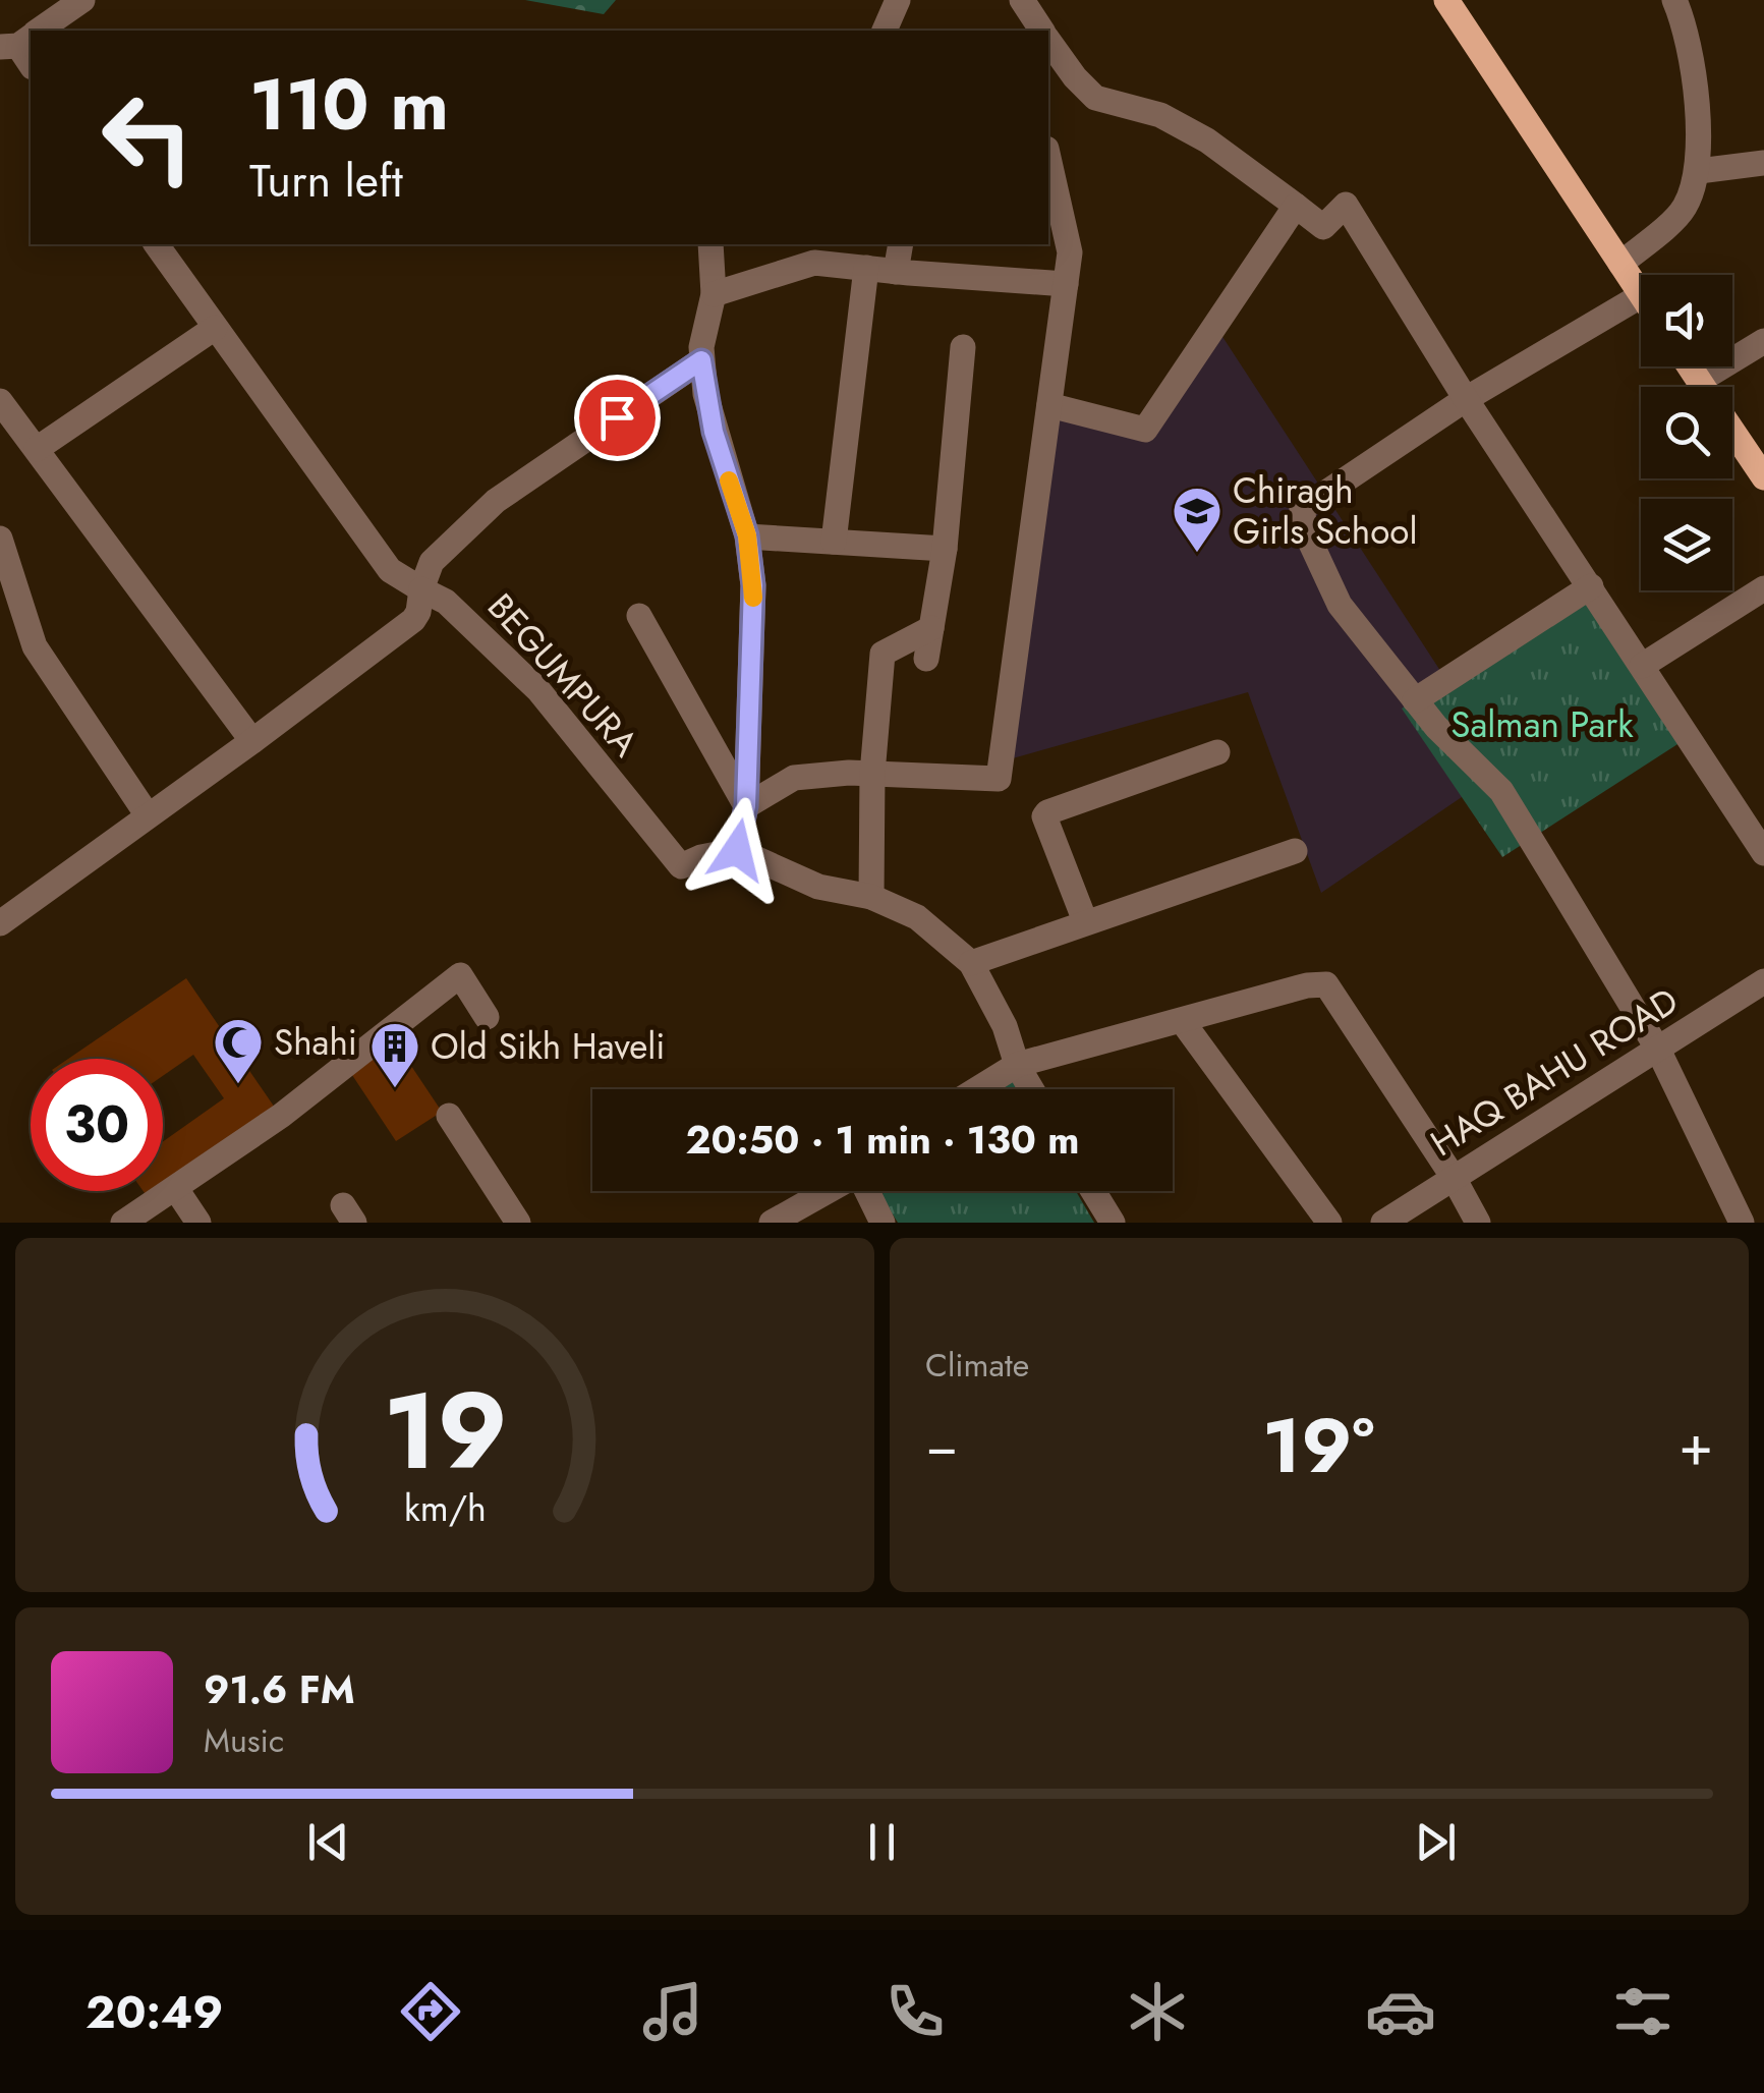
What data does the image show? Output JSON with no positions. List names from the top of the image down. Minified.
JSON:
{"streets":{"street":["BEGUMPURA","HAQ BAHU ROAD"]},"parks":["Salman Park"],"places":{"school or university":["Chiragh Girls School"],"mosque":["Shahi"],"building":["Old Sikh Haveli"]},"page":{"turn":["110 m","Turn left"],"limit":"30","trip":"20:50 · 1 min · 130 m","tile":"Climate","heat":["−","19°","+"],"song":["91.6 FM","Music"],"tabs":"20:49","gauge":["19","km/h"]}}
